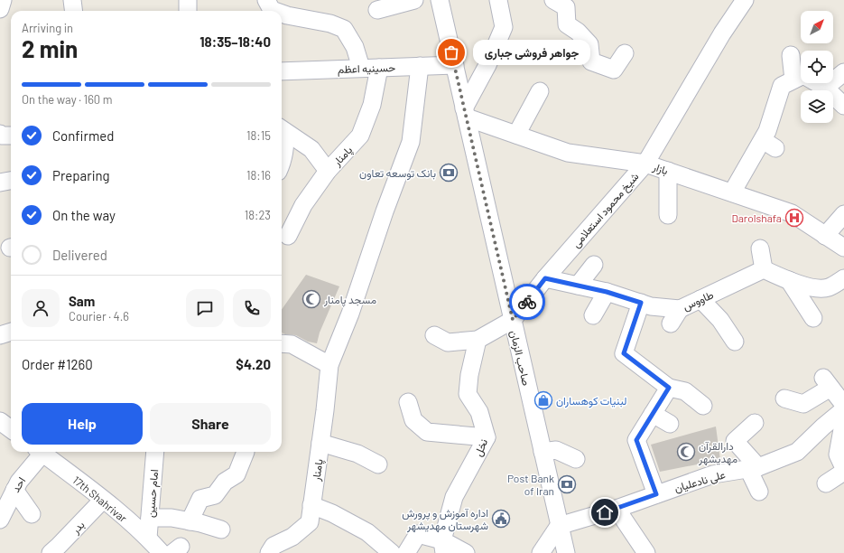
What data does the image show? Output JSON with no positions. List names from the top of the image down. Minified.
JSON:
{"streets":{"street":["حسینیه اعظم","پامنار","بازار","شیخ محمود استعلامی","طاووس","صاحب الزمان","نخل","علی نادعلیان","احد","امام حسین","17th Shahrivar","بدر"]},"crossings":[["حسینیه اعظم","پامنار"],["حسینیه اعظم","صاحب الزمان"],["بازار","شیخ محمود استعلامی"],["بازار","صاحب الزمان"],["شیخ محمود استعلامی","طاووس"],["شیخ محمود استعلامی","صاحب الزمان"],["صاحب الزمان","علی نادعلیان"],["امام حسین","17th Shahrivar"],["17th Shahrivar","بدر"]],"places":{"other":["جواهر فروشی جباری"],"bank":["بانک توسعه تعاون","Post Bank of Iran"],"hospital":["Darolshafa"],"mosque":["مسجد پامنار","دارالقرآن مهدیشهر"],"shop":["لبنیات کوهساران"],"public building":["اداره آموزش و پرورش شهرستان مهدیشهر"]},"north":"top right","page":{"heading":["2 min","Arriving in","18:35–18:40"],"panel":["Sam","Courier · 4.6","Order #1260","$4.20"],"bubble":"جواهر فروشی جباری","bar":"On the way · 160 m","list":[["Confirmed","18:15"],["Preparing","18:16"],["On the way","18:23"],"Delivered"],"buttons":["Help","Share"]}}
